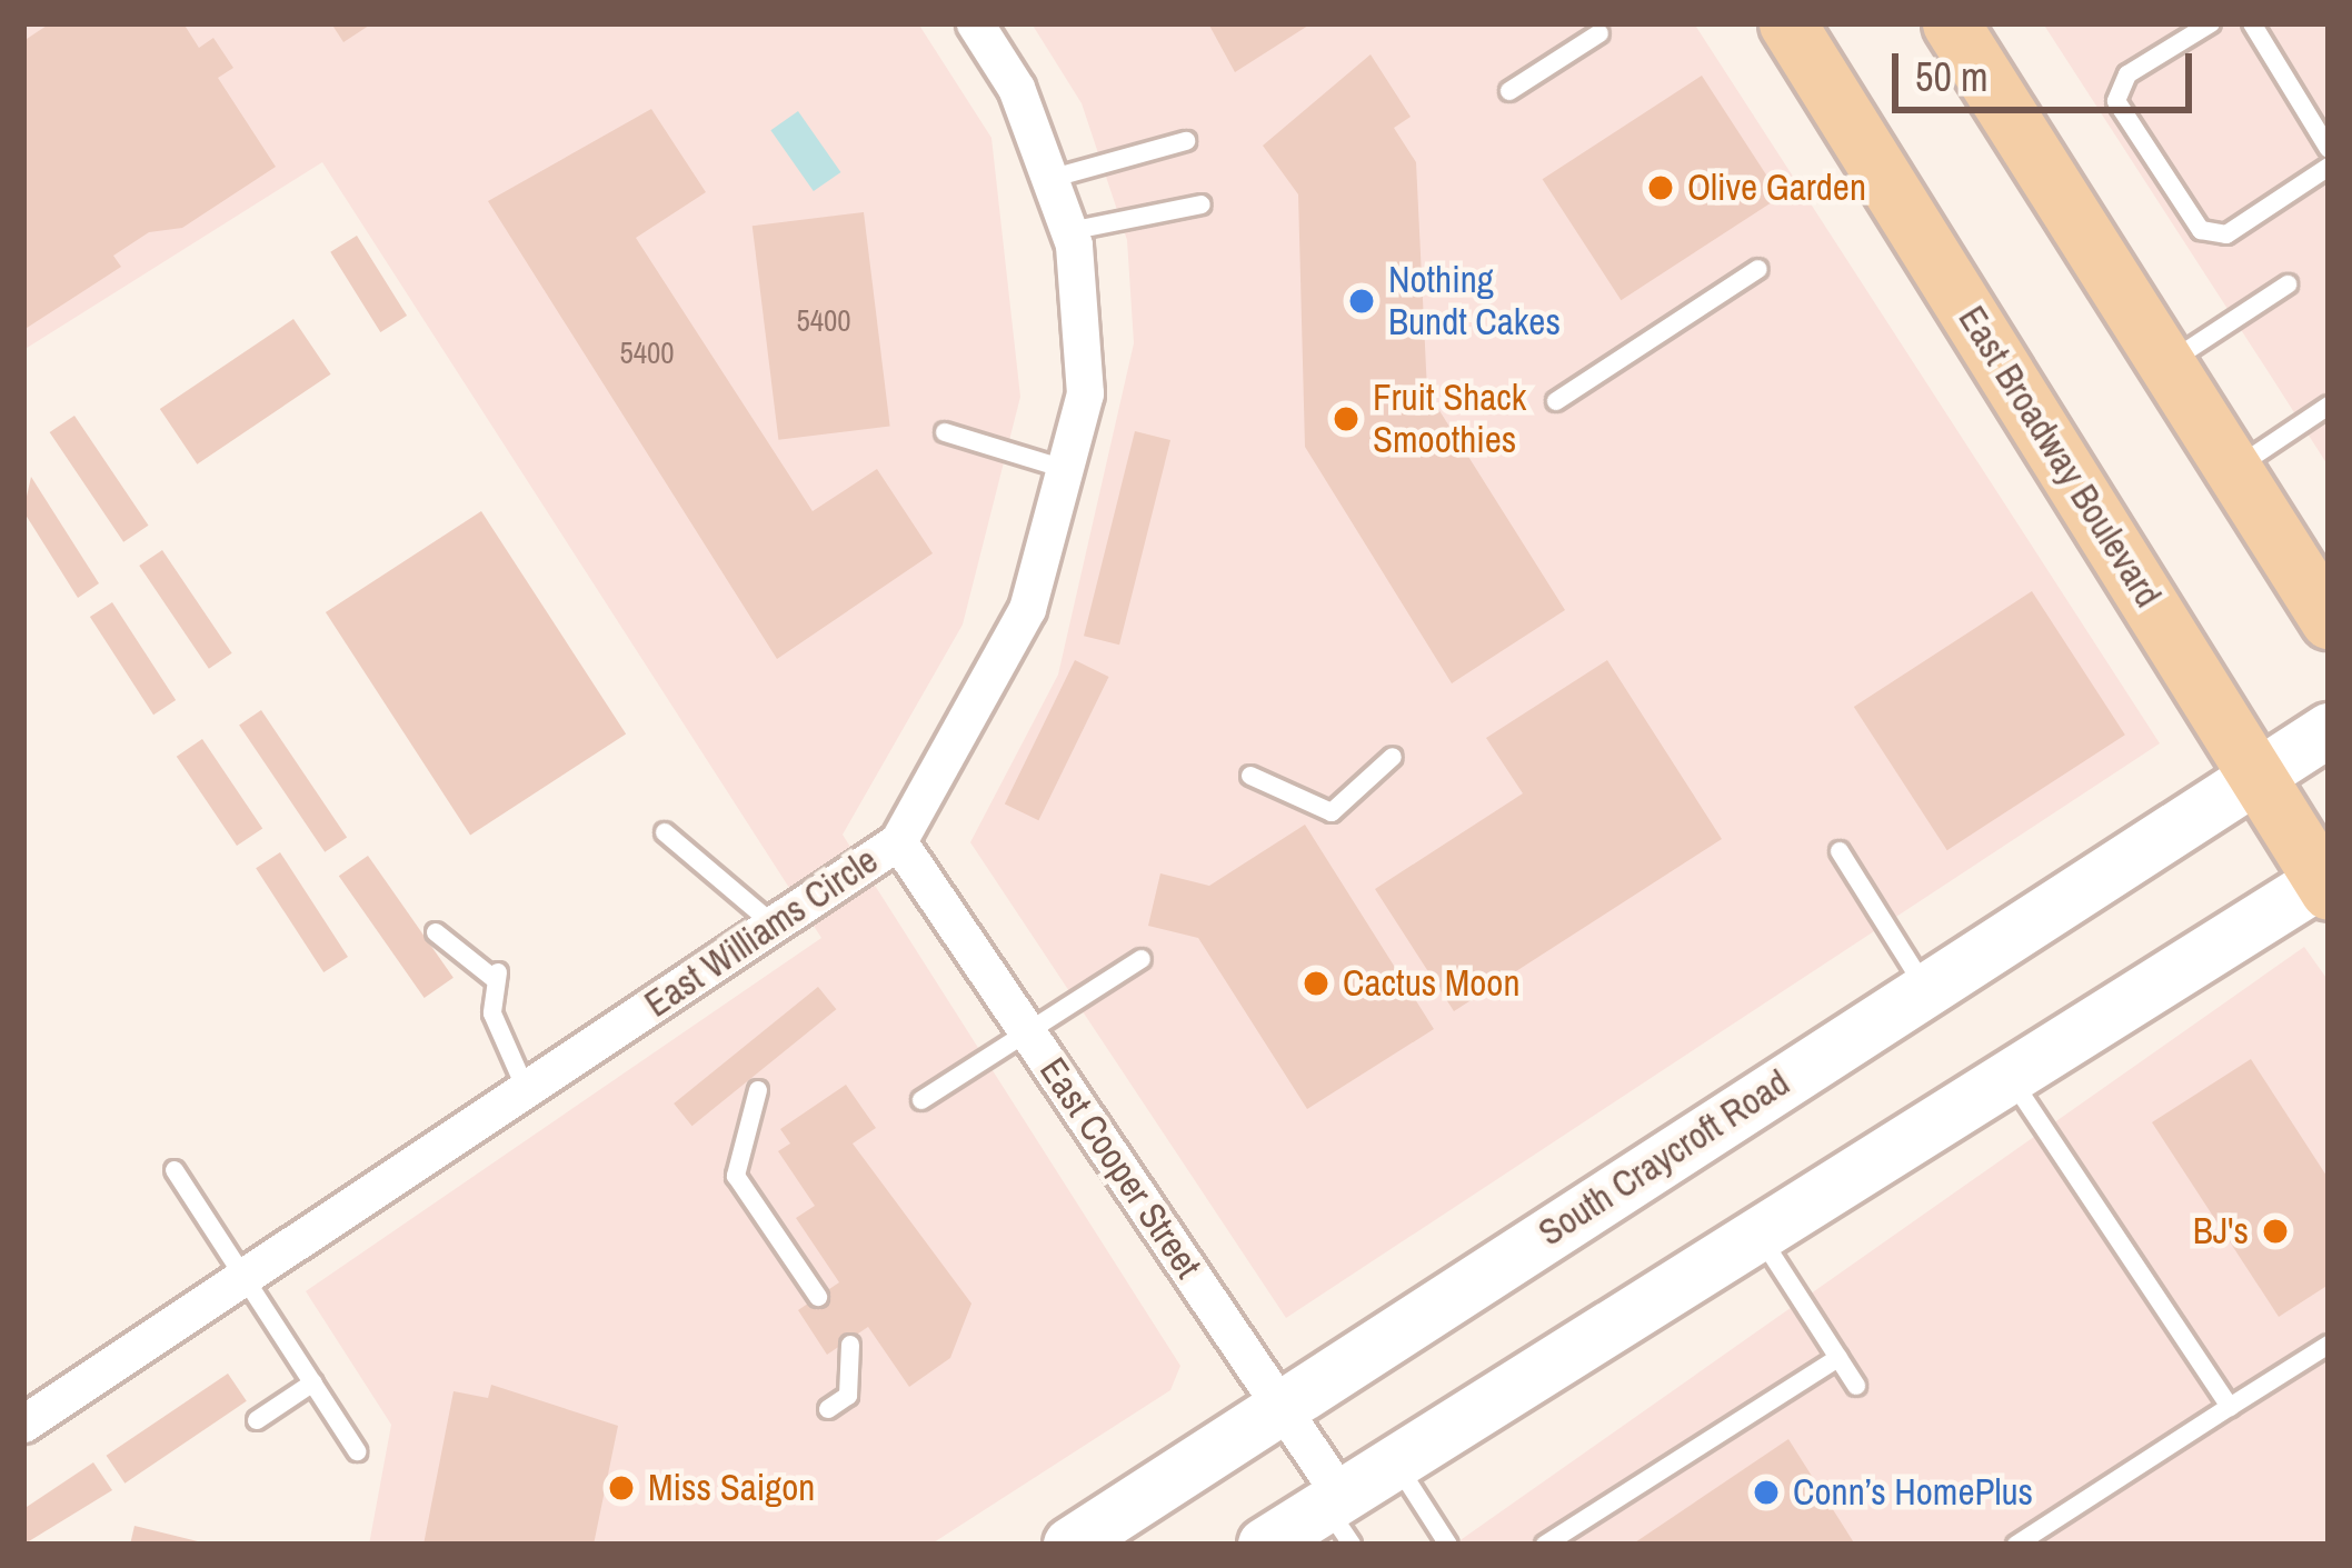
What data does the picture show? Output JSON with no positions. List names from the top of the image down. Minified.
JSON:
{"streets":{"main road":["East Broadway Boulevard","South Craycroft Road"],"street":["East Williams Circle","East Cooper Street"]},"crossings":[["East Broadway Boulevard","South Craycroft Road"],["East Williams Circle","East Cooper Street"],["South Craycroft Road","East Cooper Street"]],"places":["Olive Garden","Nothing Bundt Cakes","Fruit Shack Smoothies","Cactus Moon","BJ's","Miss Saigon","Conn’s HomePlus"],"house_numbers":["5400","5400"],"scale_bar":"50 m"}
